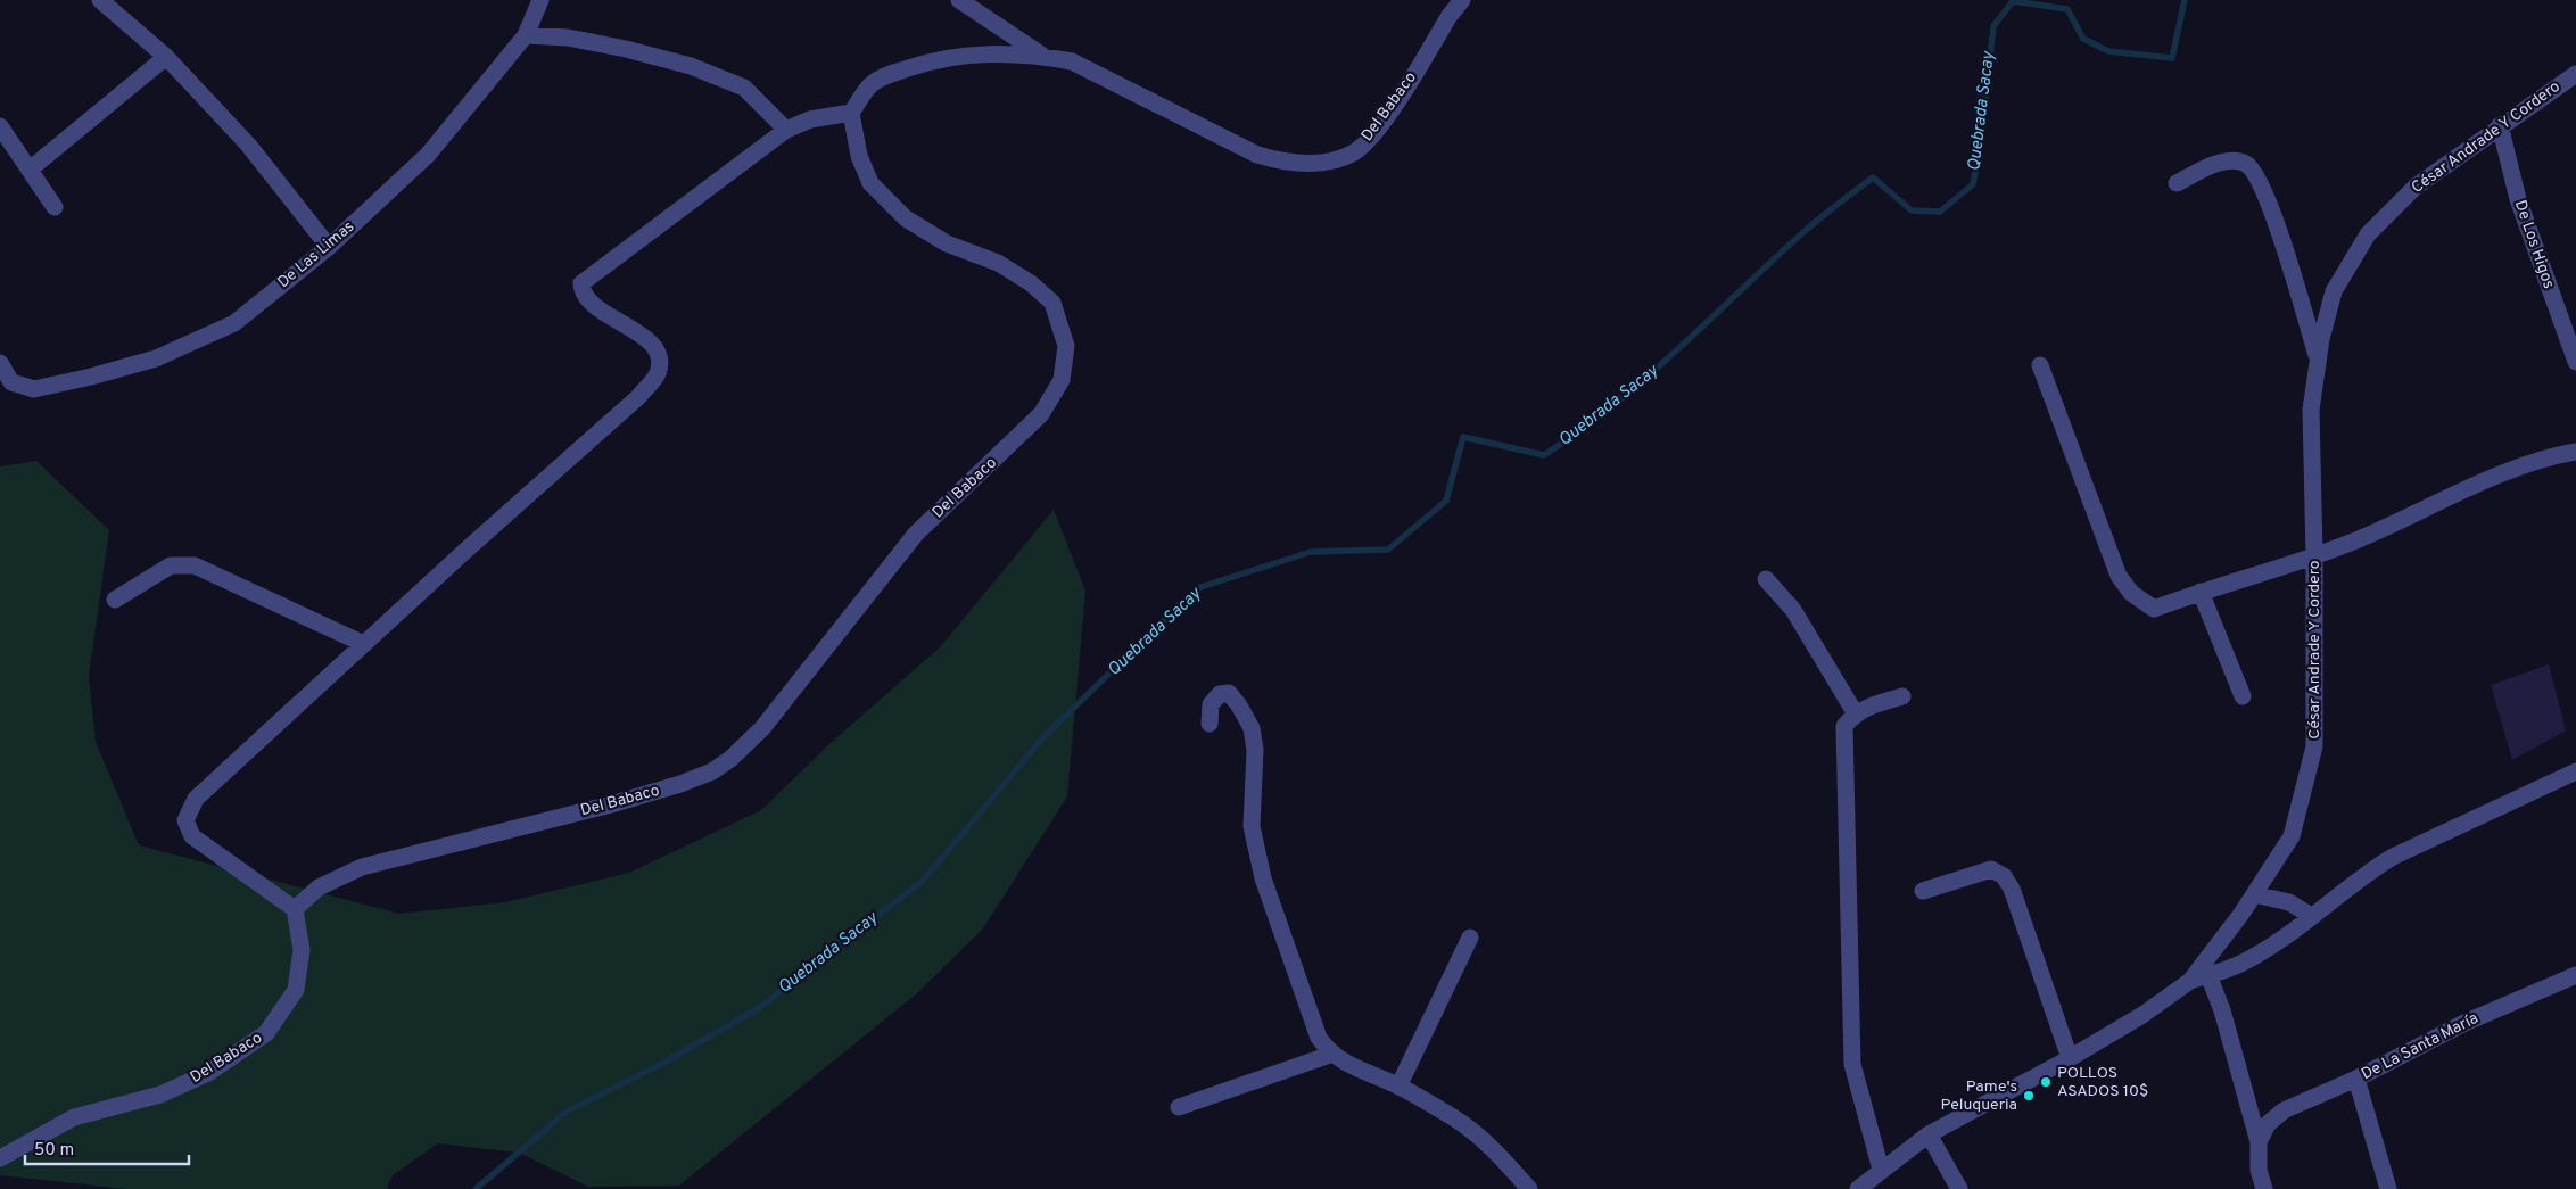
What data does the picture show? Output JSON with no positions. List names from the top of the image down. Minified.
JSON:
{"streets":{"street":["Del Babaco","César Andrade Y Cordero","De Los Higos","De Las Limas","De La Santa María"]},"crossings":[["César Andrade Y Cordero","De Los Higos"]],"water":["Quebrada Sacay"],"places":["POLLOS ASADOS 10$","Pame's Peluqueria"],"scale_bar":"50 m"}
